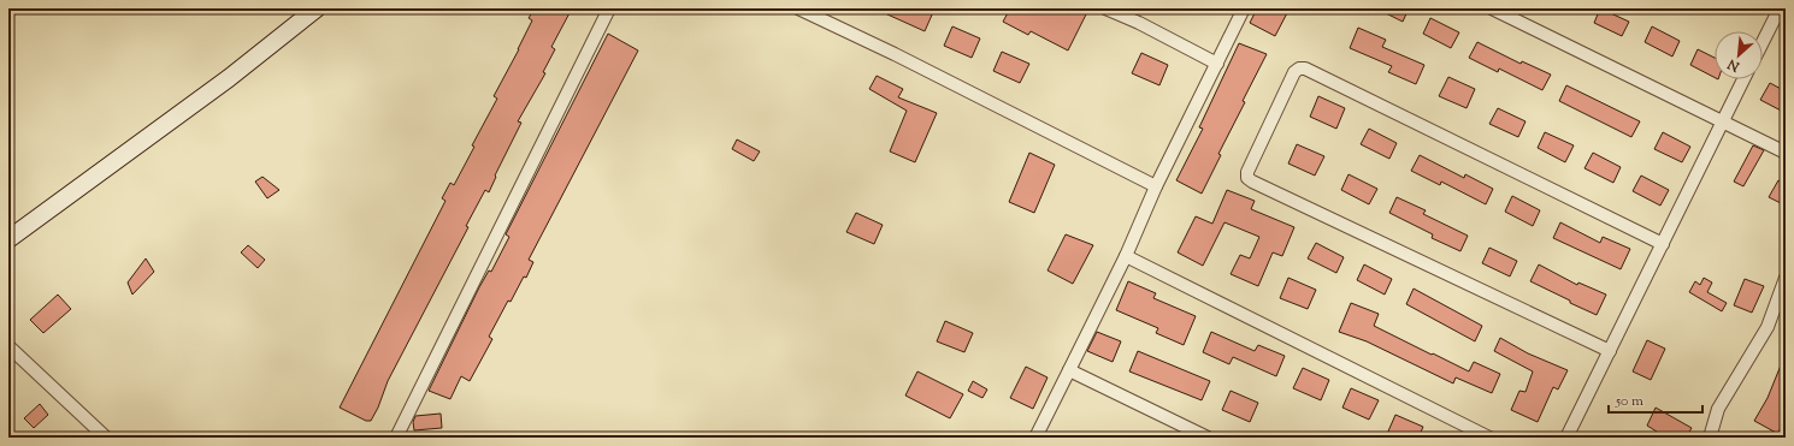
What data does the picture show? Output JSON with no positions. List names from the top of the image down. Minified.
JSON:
{"scale_bar":"50 m","north":"bottom left"}
